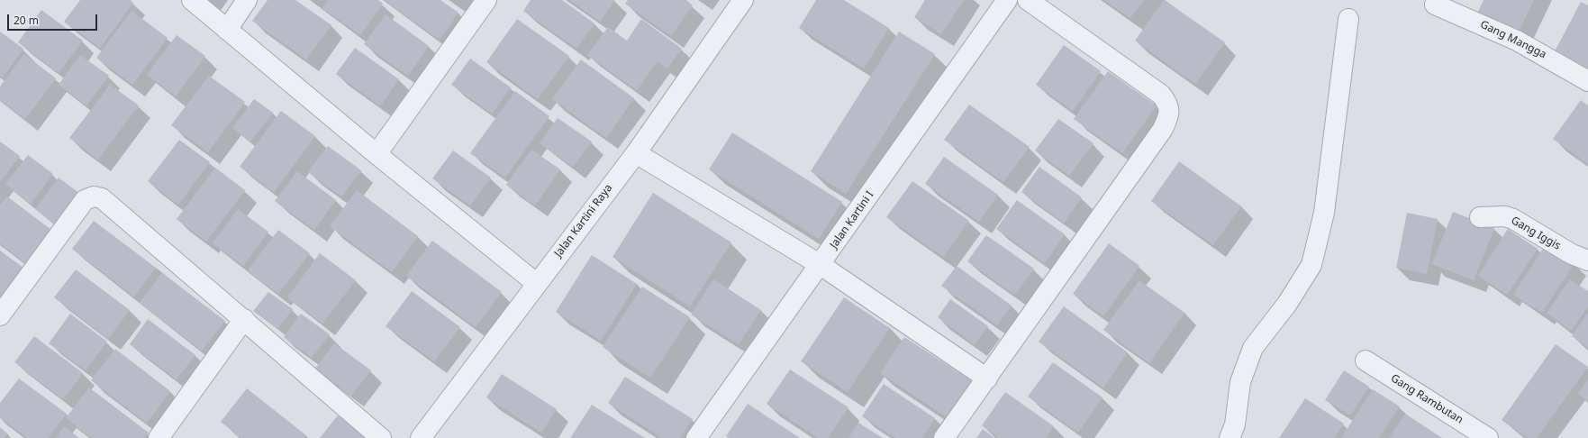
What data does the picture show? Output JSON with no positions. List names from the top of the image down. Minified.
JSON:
{"streets":{"street":["Gang Mangga","Jalan Kartini I","Jalan Kartini Raya","Gang Iggis","Gang Rambutan"]},"scale_bar":"20 m"}
